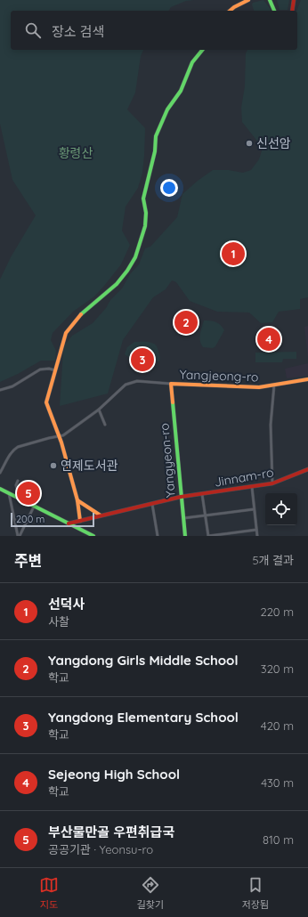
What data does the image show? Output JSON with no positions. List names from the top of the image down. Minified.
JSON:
{"streets":{"street":["Yangjeong-ro","Yangyeon-ro","Jinnam-ro"]},"crossings":[["Yangjeong-ro","Yangyeon-ro"],["Yangyeon-ro","Jinnam-ro"]],"parks":["황령산"],"places":["신선암","연제도서관"],"scale_bar":"200 m","page":{"search":"장소 검색","pins":["1","2","4","3","5"],"scale":"200 m","heading":["주변","5개 결과"],"list":[{"mark":"1","name":"선덕사","note":"사찰","value":"220 m"},{"mark":"2","name":"Yangdong Girls Middle School","note":"학교","value":"320 m"},{"mark":"3","name":"Yangdong Elementary School","note":"학교","value":"420 m"},{"mark":"4","name":"Sejeong High School","note":"학교","value":"430 m"},{"mark":"5","name":"부산물만골 우편취급국","note":"공공기관 · Yeonsu-ro","value":"810 m"}],"nav":["지도","길찾기","저장됨"]}}
